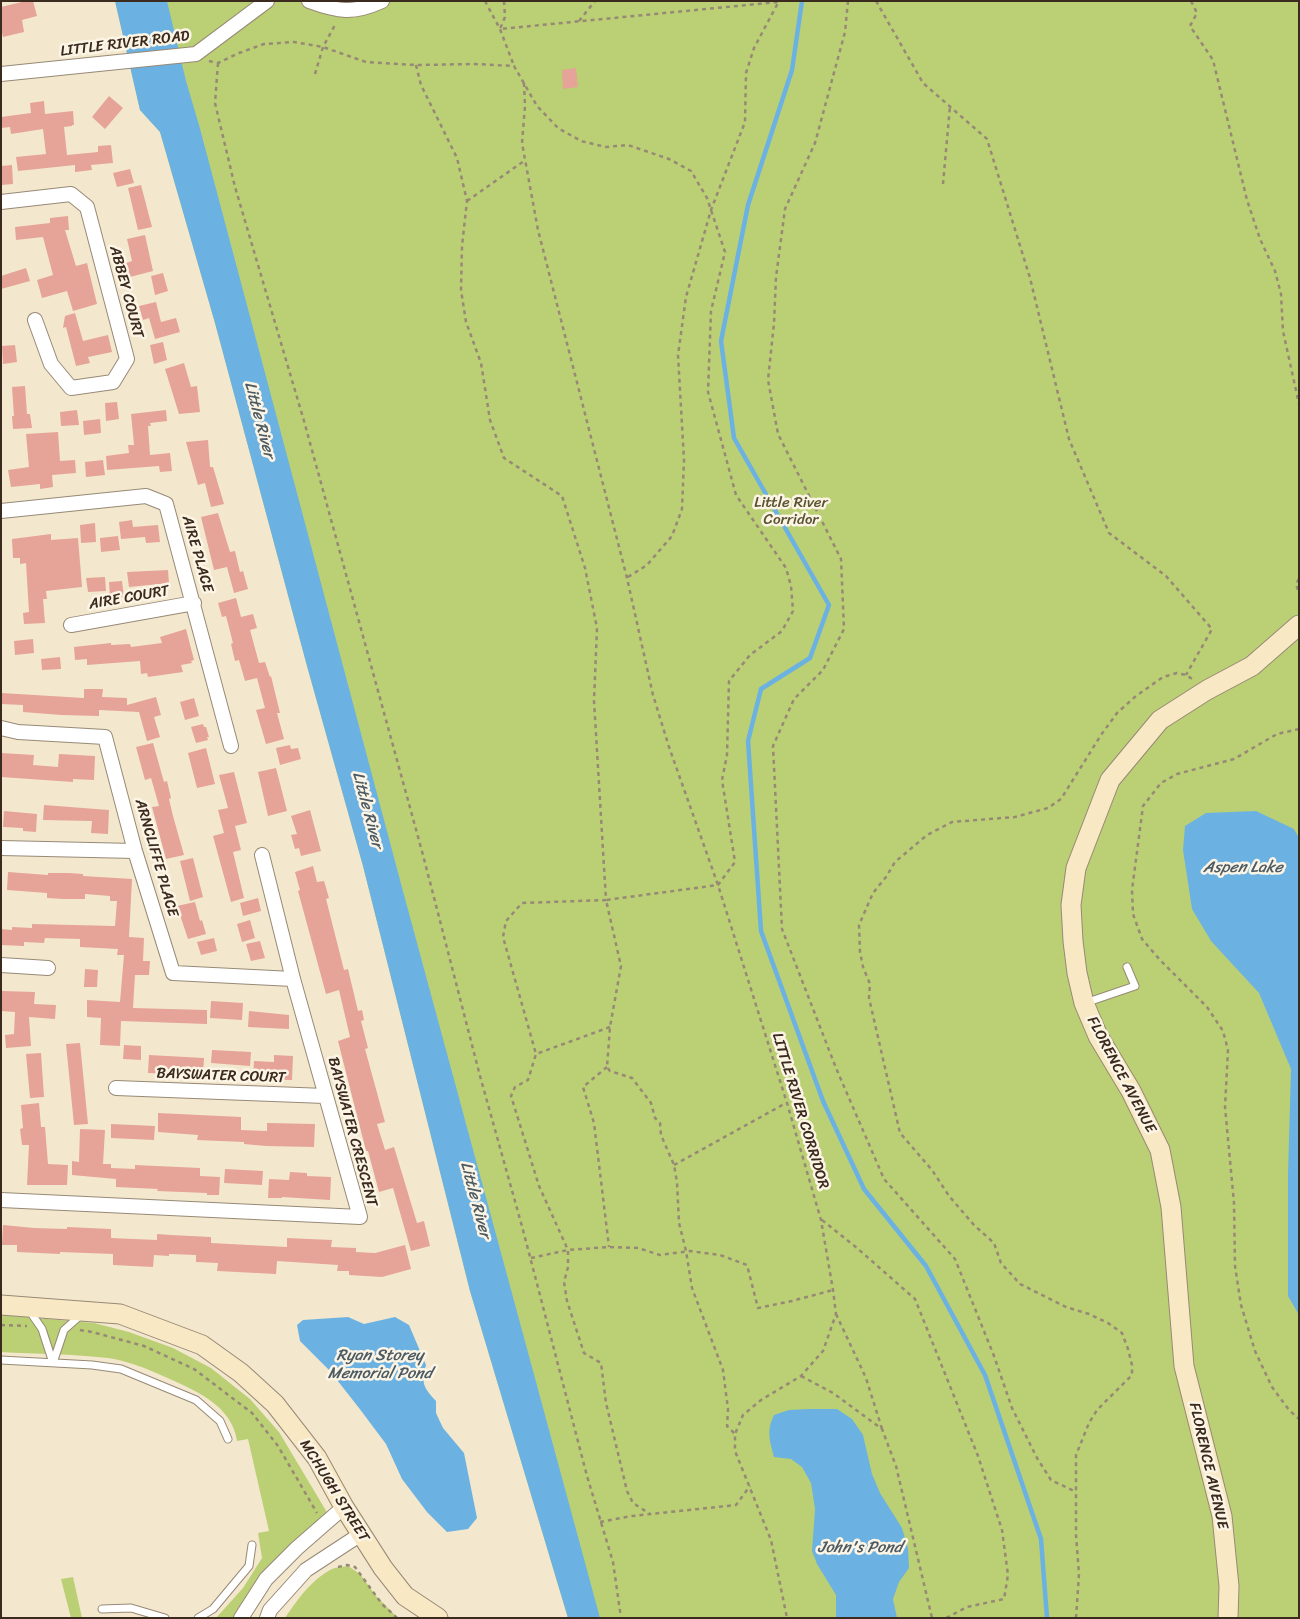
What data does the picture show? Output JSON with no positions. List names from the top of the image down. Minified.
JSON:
{"streets":{"street":["LITTLE RIVER ROAD","ABBEY COURT","AIRE PLACE","AIRE COURT","ARNCLIFFE PLACE","FLORENCE AVENUE","BAYSWATER COURT","BAYSWATER CRESCENT","MCHUGH STREET"],"path":["LITTLE RIVER CORRIDOR"]},"crossings":[["AIRE PLACE","AIRE COURT"],["ARNCLIFFE PLACE","BAYSWATER CRESCENT"],["BAYSWATER COURT","BAYSWATER CRESCENT"]],"water":["Little River","Aspen Lake","Ryan Storey Memorial Pond","John's Pond"],"parks":["Little River Corridor"]}
